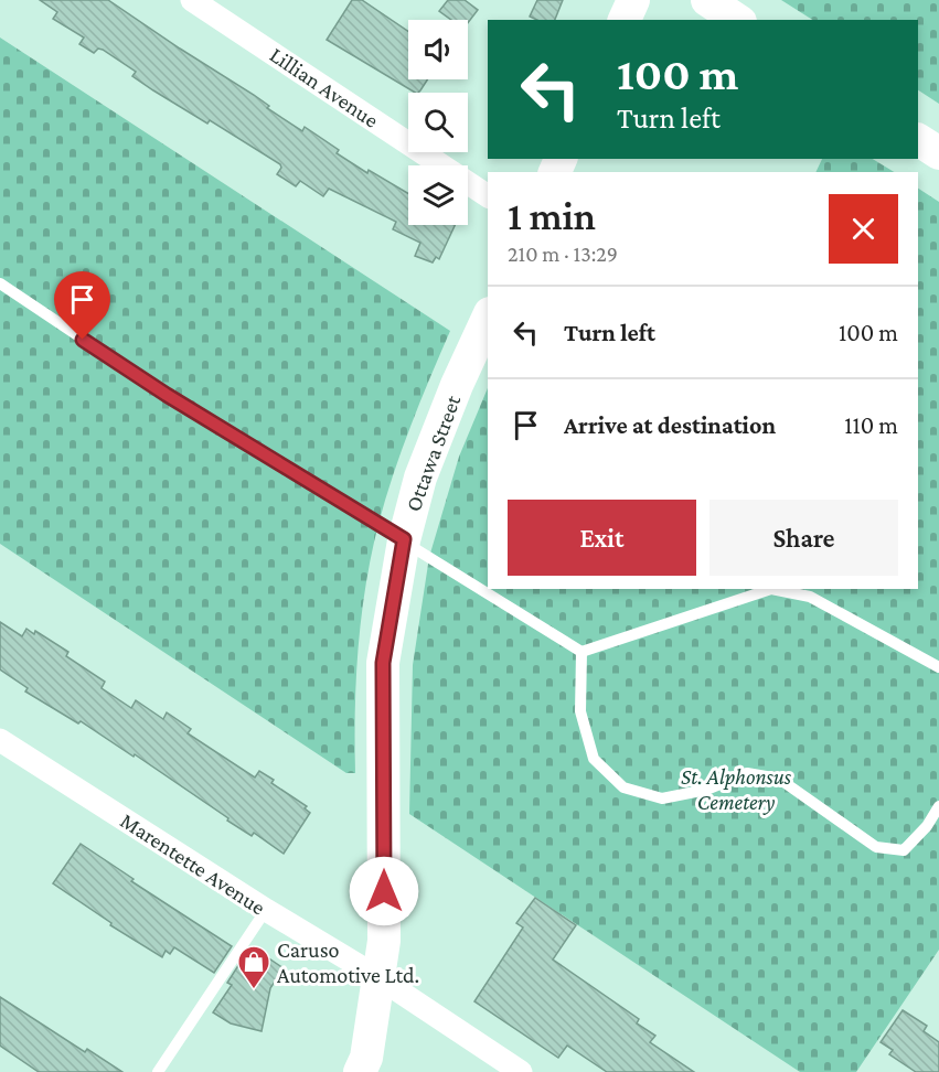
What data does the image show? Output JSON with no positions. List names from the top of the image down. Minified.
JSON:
{"streets":{"street":["Lillian Avenue","Ottawa Street","Marentette Avenue"]},"crossings":[["Ottawa Street","Marentette Avenue"]],"parks":["St. Alphonsus Cemetery"],"places":{"shop":["Caruso Automotive Ltd."]},"page":{"turn":["100 m","Turn left"],"heading":["1 min","210 m · 13:29"],"list":[{"name":"Turn left","value":"100 m"},{"name":"Arrive at destination","value":"110 m"}],"buttons":["Exit","Share"]}}
